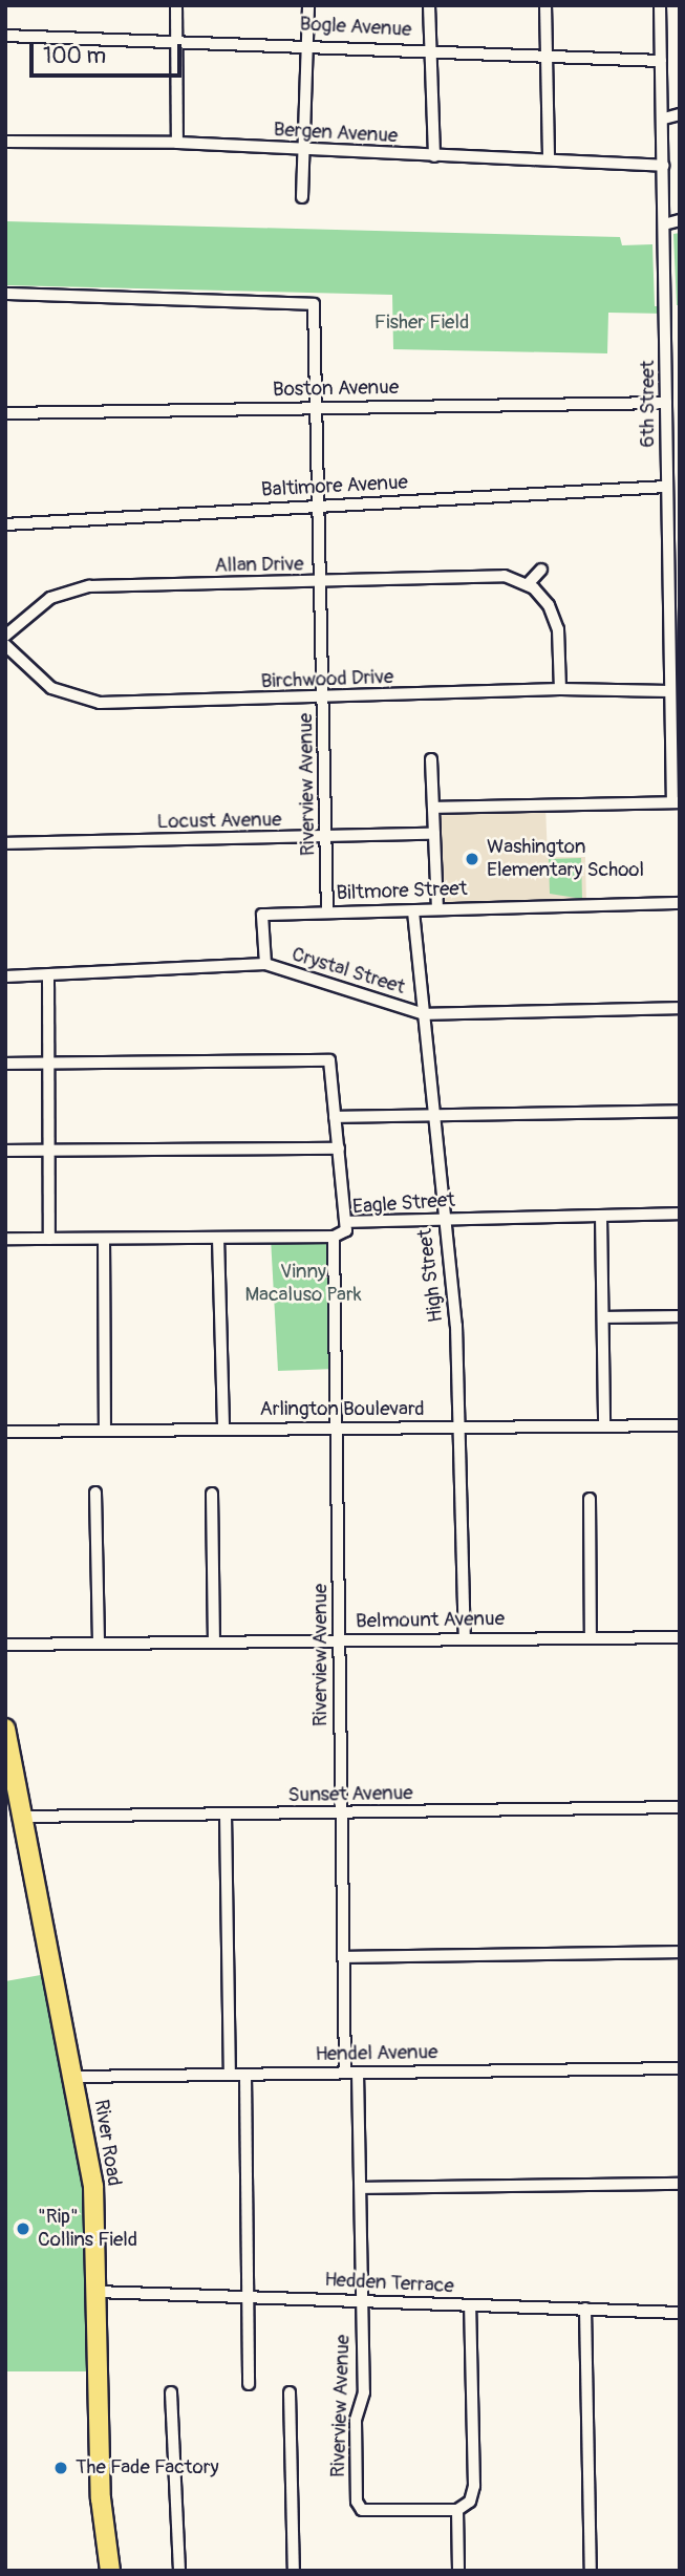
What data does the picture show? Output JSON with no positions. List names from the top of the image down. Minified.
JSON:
{"streets":{"main road":["River Road"],"street":["Bogle Avenue","Bergen Avenue","Boston Avenue","6th Street","Baltimore Avenue","Allan Drive","Birchwood Drive","Riverview Avenue","Locust Avenue","Biltmore Street","Crystal Street","Eagle Street","High Street","Arlington Boulevard","Belmount Avenue","Sunset Avenue","Hendel Avenue","Hedden Terrace"]},"crossings":[["Bogle Avenue","6th Street"],["Bergen Avenue","6th Street"],["Boston Avenue","6th Street"],["Boston Avenue","Riverview Avenue"],["6th Street","Baltimore Avenue"],["6th Street","Birchwood Drive"],["Baltimore Avenue","Riverview Avenue"],["Allan Drive","Riverview Avenue"],["Birchwood Drive","Riverview Avenue"],["Riverview Avenue","Locust Avenue"],["Riverview Avenue","Biltmore Street"],["Riverview Avenue","Eagle Street"],["Riverview Avenue","Arlington Boulevard"],["Riverview Avenue","Belmount Avenue"],["Riverview Avenue","Sunset Avenue"],["Riverview Avenue","Hendel Avenue"],["Riverview Avenue","Hedden Terrace"],["Biltmore Street","Crystal Street"],["Biltmore Street","High Street"],["Crystal Street","High Street"],["Eagle Street","High Street"],["High Street","Arlington Boulevard"],["High Street","Belmount Avenue"],["Sunset Avenue","River Road"],["Hendel Avenue","River Road"],["River Road","Hedden Terrace"]],"parks":["Fisher Field","Vinny Macaluso Park"],"places":["Washington Elementary School","\"Rip\" Collins Field","The Fade Factory"],"scale_bar":"100 m"}
